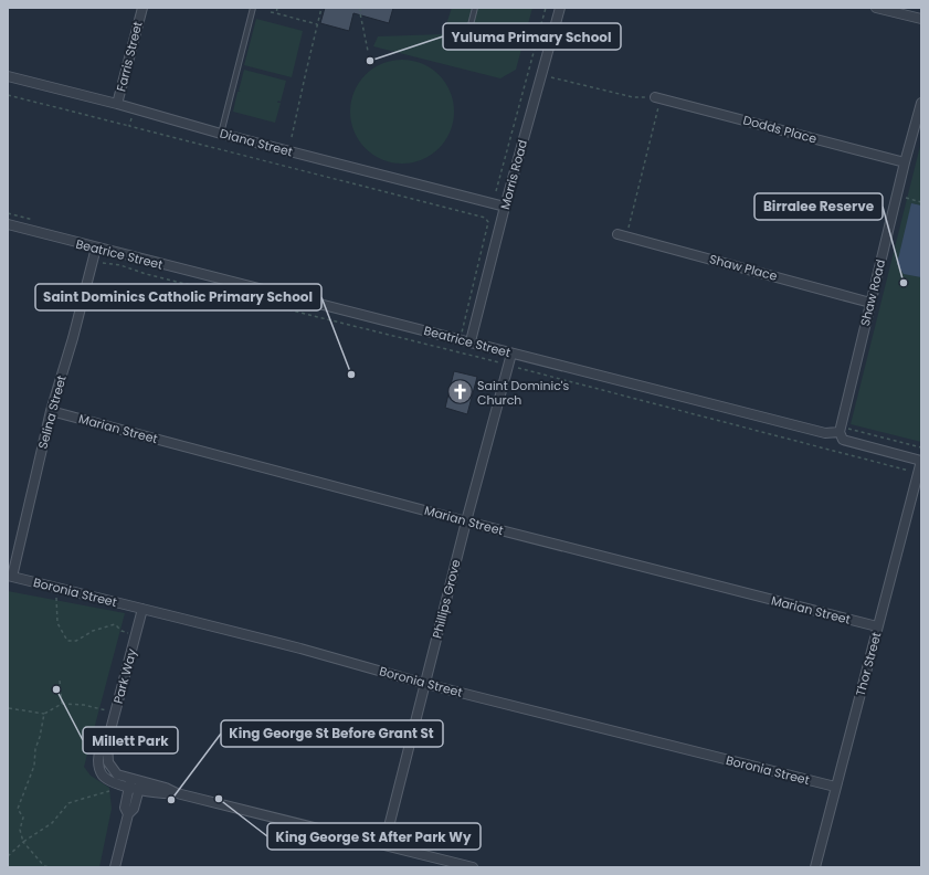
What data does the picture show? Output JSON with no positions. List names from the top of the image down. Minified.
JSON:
{"streets":{"street":["Farris Street","Dodds Place","Diana Street","Morris Road","Beatrice Street","Shaw Place","Shaw Road","Selina Street","Marian Street","Boronia Street","Phillips Grove","Thor Street","Park Way"]},"crossings":[["Farris Street","Diana Street"],["Dodds Place","Shaw Road"],["Diana Street","Morris Road"],["Morris Road","Beatrice Street"],["Beatrice Street","Shaw Road"],["Beatrice Street","Selina Street"],["Beatrice Street","Phillips Grove"],["Shaw Place","Shaw Road"],["Selina Street","Marian Street"],["Selina Street","Boronia Street"],["Marian Street","Phillips Grove"],["Marian Street","Thor Street"],["Boronia Street","Phillips Grove"],["Boronia Street","Thor Street"],["Boronia Street","Park Way"]],"places":{"other":["Yuluma Primary School","Birralee Reserve","Saint Dominics Catholic Primary School","Millett Park","King George St After Park Wy","King George St Before Grant St"],"church":["Saint Dominic's Church"]}}
